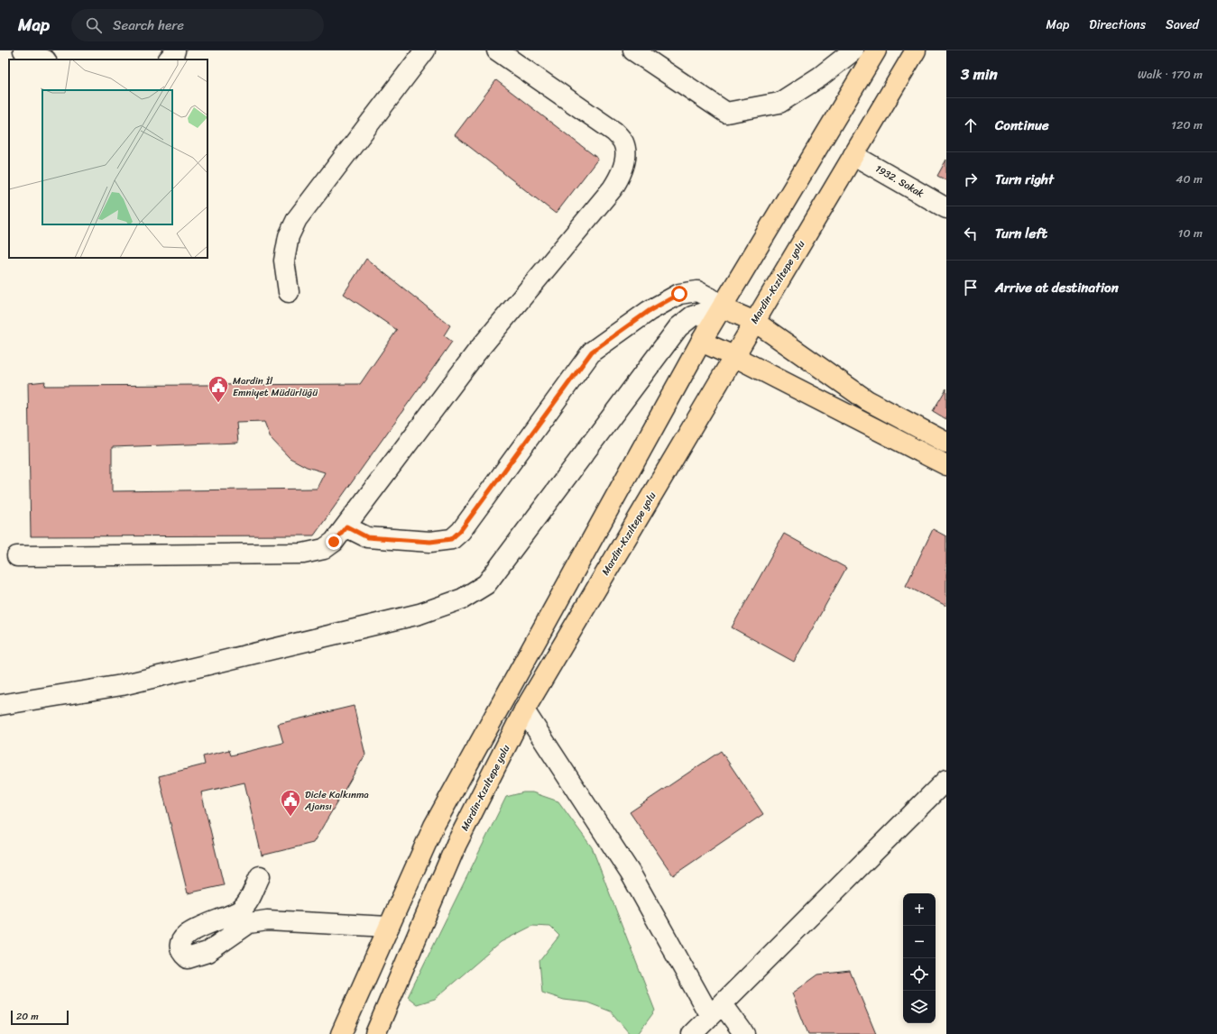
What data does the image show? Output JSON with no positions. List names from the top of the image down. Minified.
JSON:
{"streets":{"main road":["Mardin-Kızıltepe yolu"],"street":["1932. Sokak"]},"crossings":[["1932. Sokak","Mardin-Kızıltepe yolu"]],"places":{"public building":["Mardin İl Emniyet Müdürlüğü","Dicle Kalkınma Ajansı"]},"scale_bar":"20 m","page":{"header":"Map","search":"Search here","nav":["Map","Directions","Saved"],"heading":["3 min","Walk · 170 m"],"list":[["Continue","120 m"],["Turn right","40 m"],["Turn left","10 m"],"Arrive at destination"],"map_buttons":["+","−"],"scale":"20 m"}}
